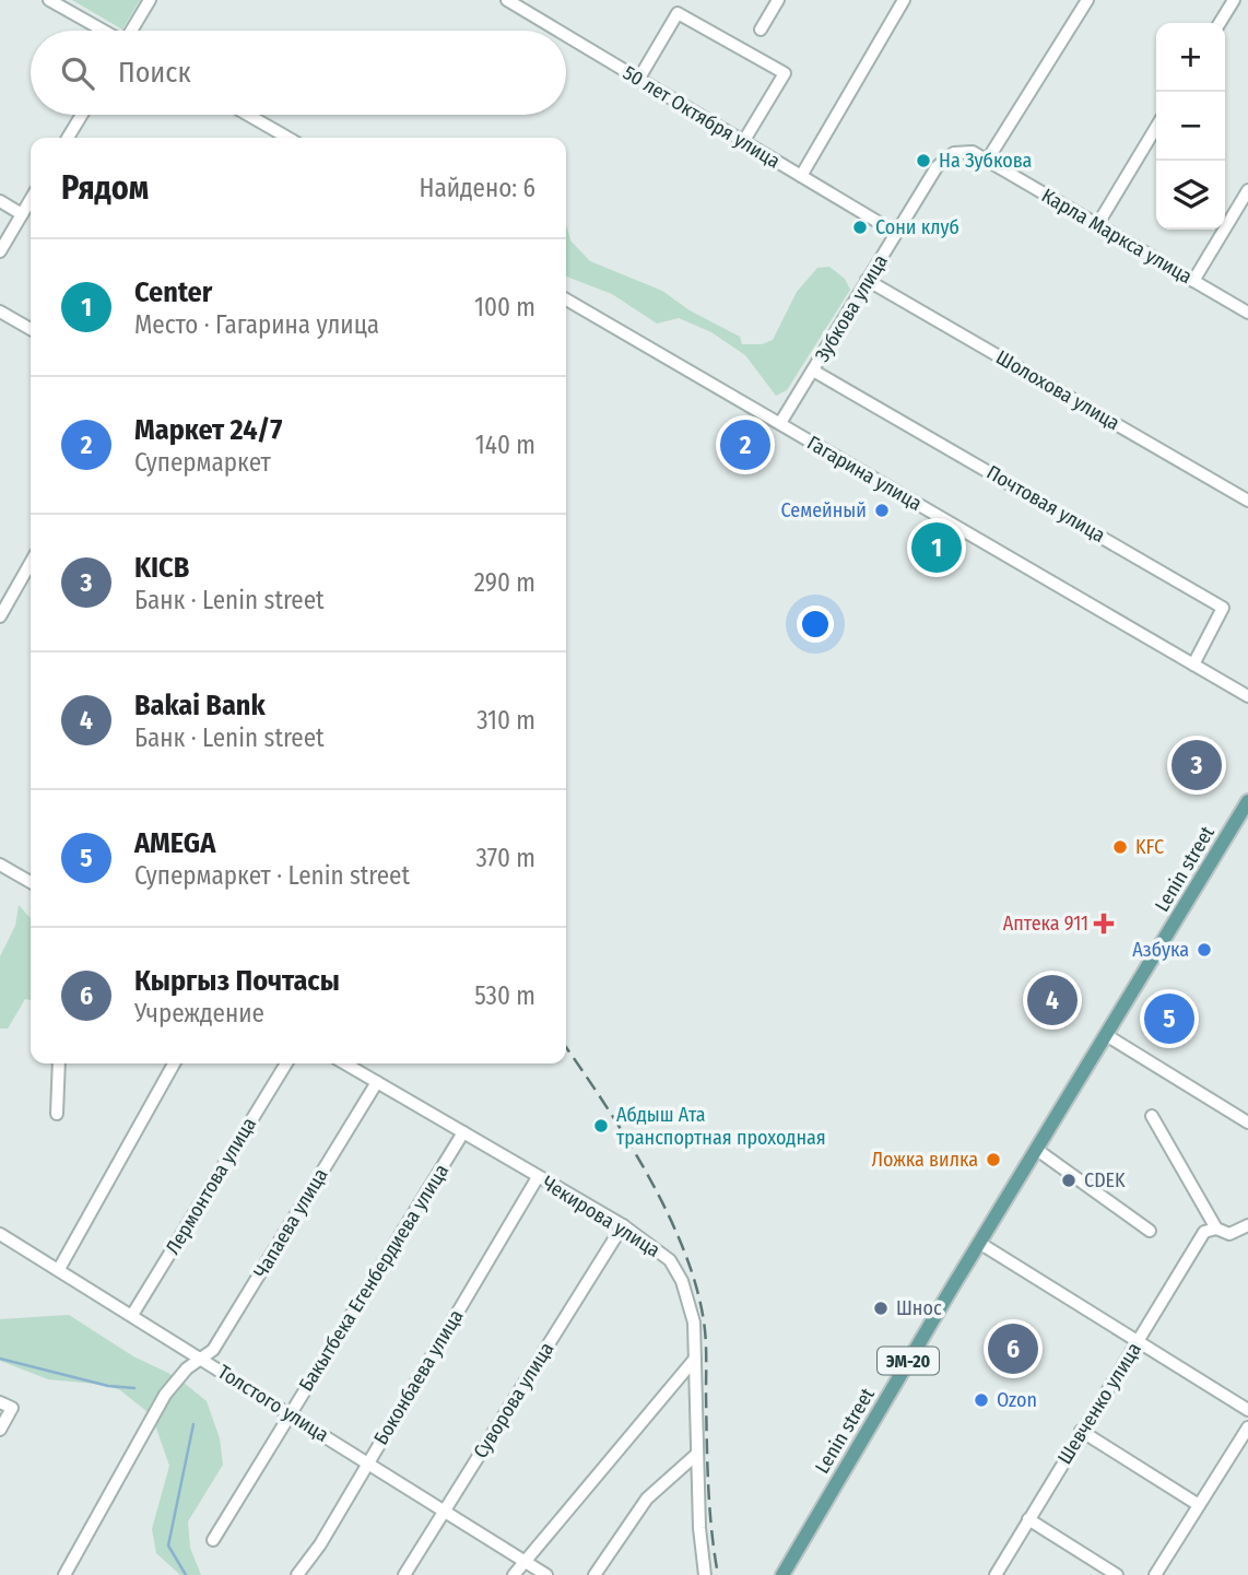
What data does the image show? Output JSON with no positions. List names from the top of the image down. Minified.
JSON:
{"streets":{"main road":["Lenin street","ЭМ-20"],"street":["50 лет Октября улица","Карла Маркса улица","Зубкова улица","Шолохова улица","Гагарина улица","Почтовая улица","Лермонтова улица","Чекирова улица","Чапаева улица","Бакытбека Егенбердиева улица","Боконбаева улица","Суворова улица","Толстого улица","Шевченко улица"]},"crossings":[["50 лет Октября улица","Зубкова улица"],["Карла Маркса улица","Зубкова улица"],["Зубкова улица","Шолохова улица"],["Зубкова улица","Гагарина улица"],["Зубкова улица","Почтовая улица"],["Гагарина улица","Почтовая улица"],["Lenin street","ЭМ-20"],["Лермонтова улица","Толстого улица"],["Чекирова улица","Чапаева улица"],["Чекирова улица","Бакытбека Егенбердиева улица"],["Чекирова улица","Боконбаева улица"],["Чекирова улица","Суворова улица"],["Чапаева улица","Толстого улица"],["Бакытбека Егенбердиева улица","Толстого улица"],["Боконбаева улица","Толстого улица"],["Суворова улица","Толстого улица"]],"places":{"other":["На Зубкова","Сони клуб","Семейный","KFC","Азбука","Абдыш Ата транспортная проходная","Ложка вилка","CDEK","Шнос","Ozon"],"health":["Аптека 911"]},"page":{"map_buttons":["+","−"],"search":"Поиск","heading":["Рядом","Найдено: 6"],"list":[{"mark":"1","name":"Center","note":"Место · Гагарина улица","value":"100 m"},{"mark":"2","name":"Маркет 24/7","note":"Супермаркет","value":"140 m"},{"mark":"3","name":"KICB","note":"Банк · Lenin street","value":"290 m"},{"mark":"4","name":"Bakai Bank","note":"Банк · Lenin street","value":"310 m"},{"mark":"5","name":"AMEGA","note":"Супермаркет · Lenin street","value":"370 m"},{"mark":"6","name":"Кыргыз Почтасы","note":"Учреждение","value":"530 m"}],"pins":["2","1","3","4","5","6"]}}
